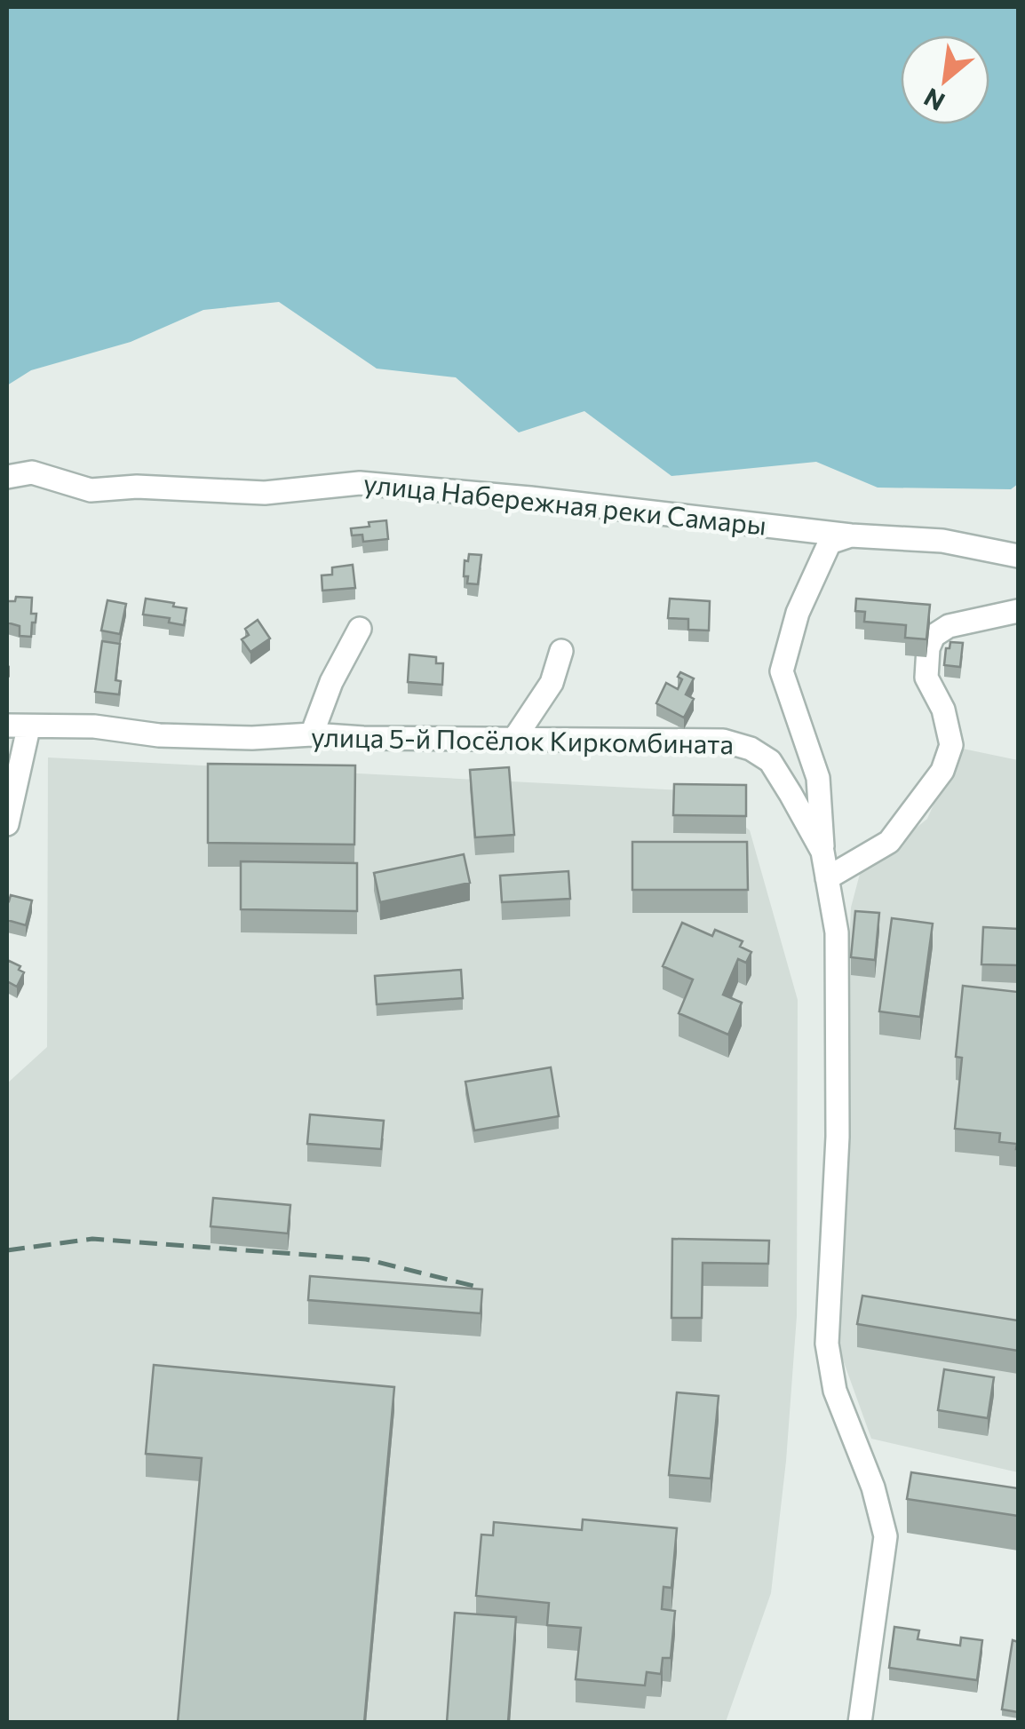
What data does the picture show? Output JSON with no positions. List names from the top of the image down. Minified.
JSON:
{"streets":{"street":["улица Набережная реки Самары","улица 5-й Посёлок Киркомбината"]},"north":"bottom left"}
